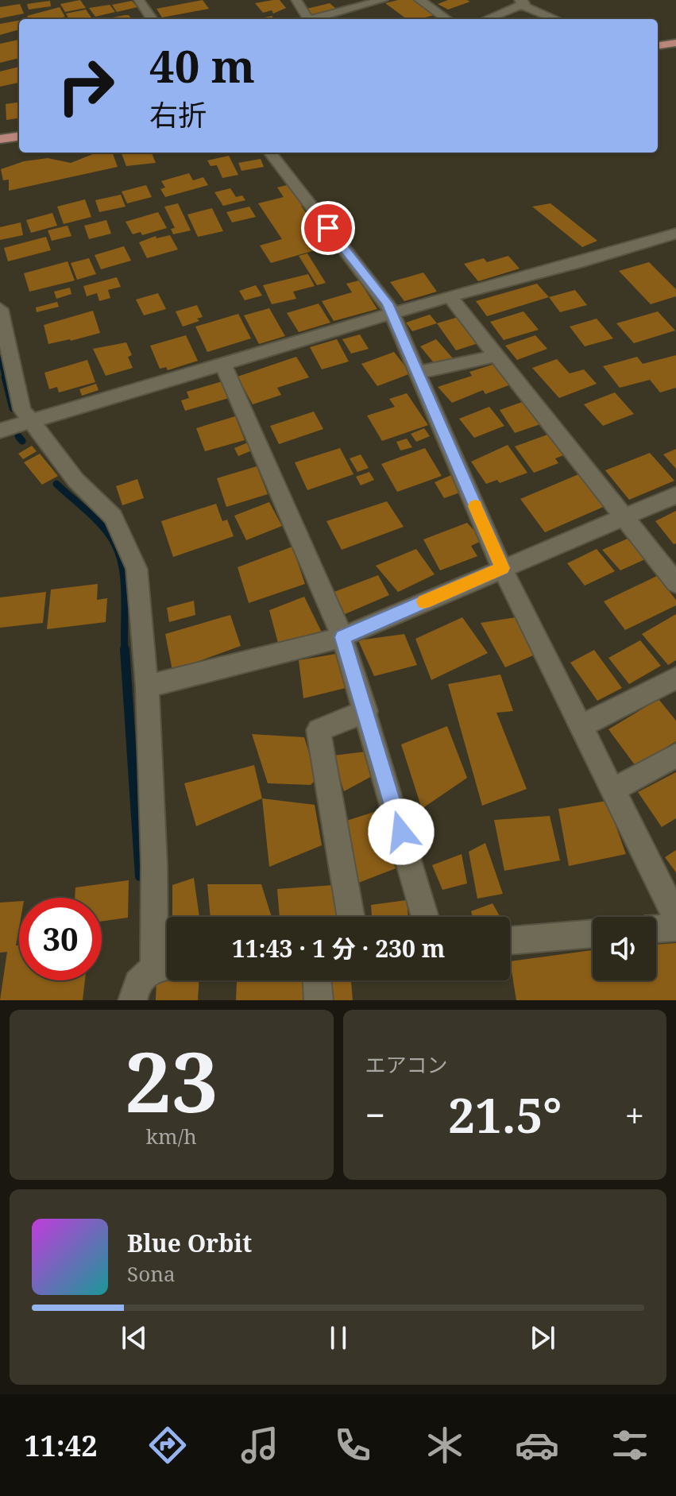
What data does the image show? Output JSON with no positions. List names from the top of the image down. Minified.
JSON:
{"page":{"turn":["40 m","右折"],"limit":"30","trip":"11:43 · 1 分 · 230 m","tile":[["23","km/h"],"エアコン"],"heat":["−","21.5°","+"],"song":["Blue Orbit","Sona"],"tabs":"11:42"}}
